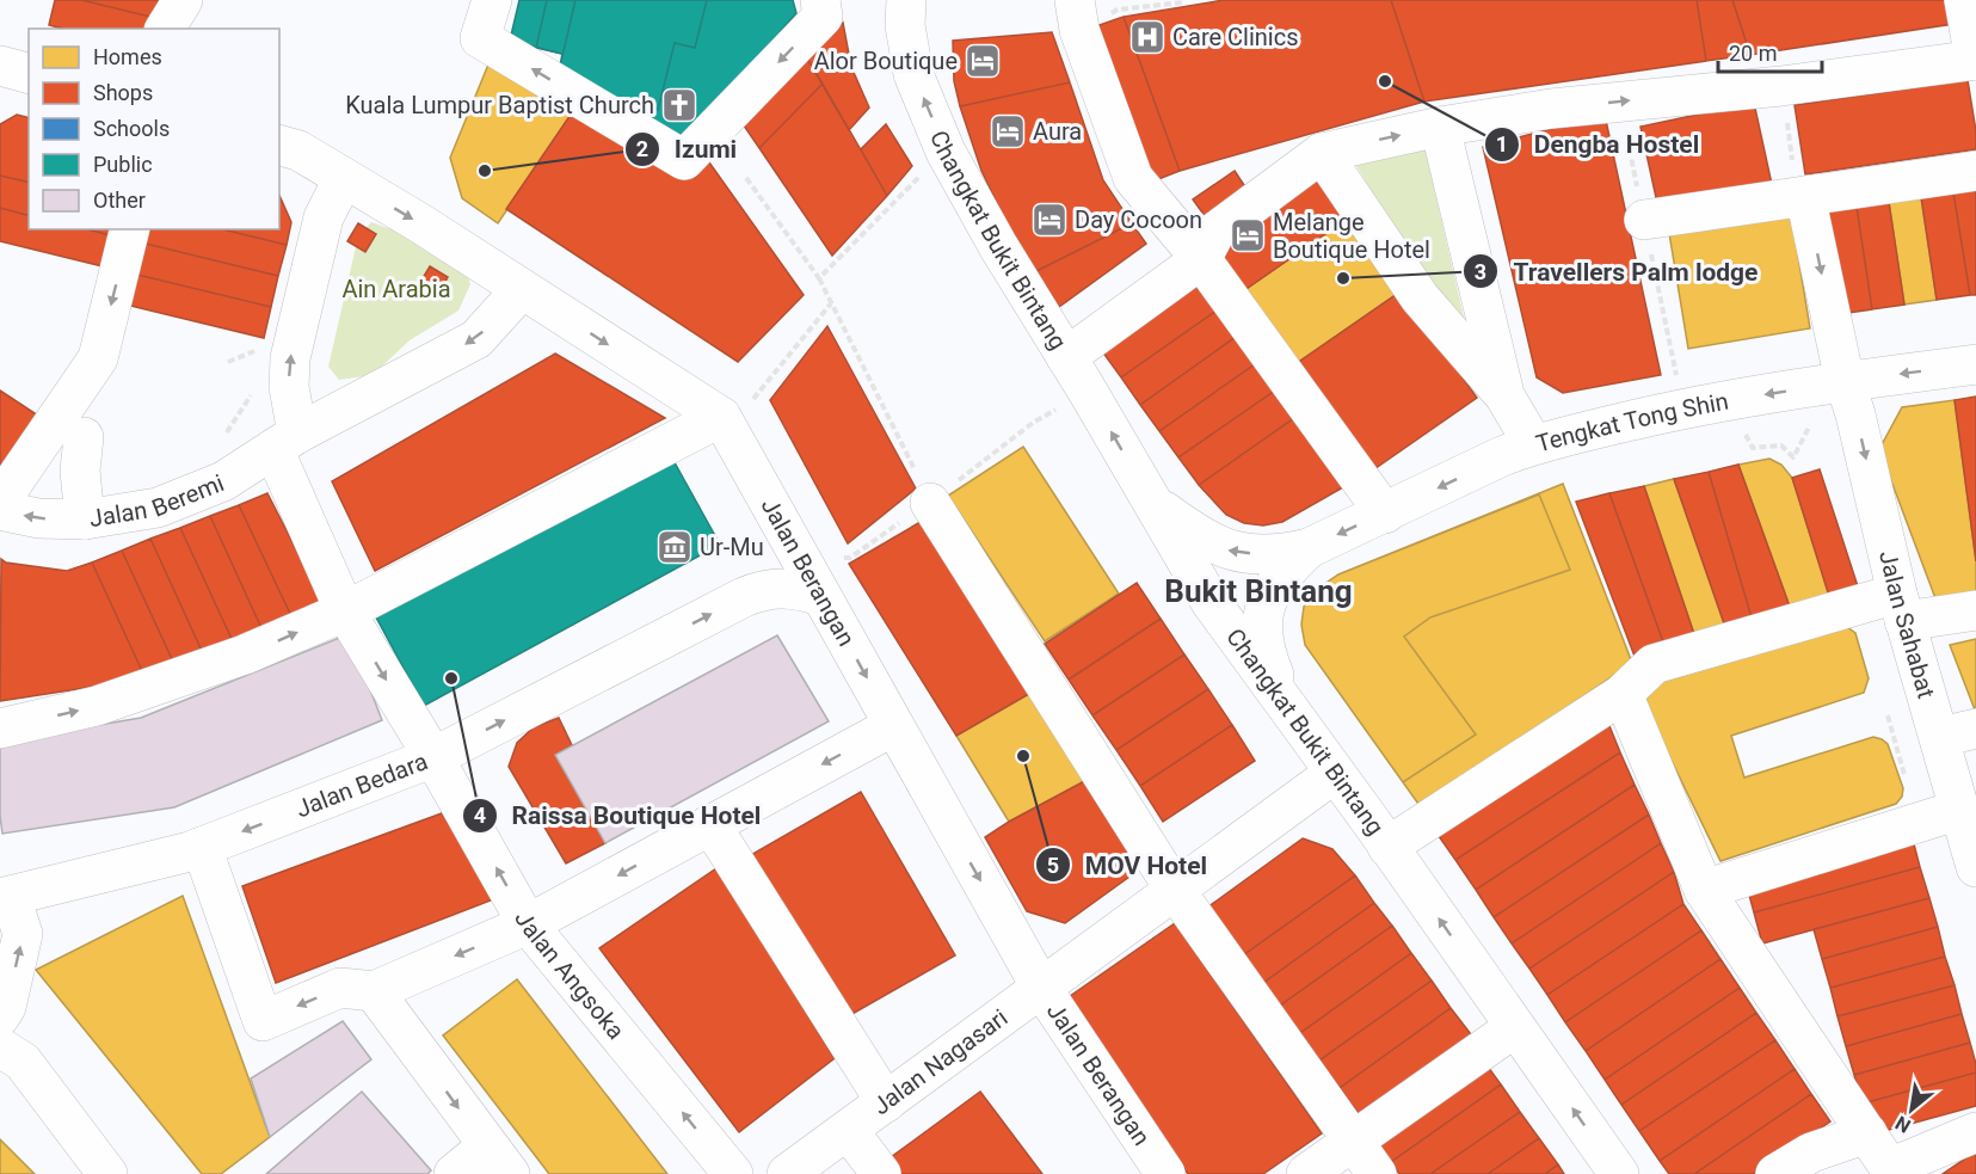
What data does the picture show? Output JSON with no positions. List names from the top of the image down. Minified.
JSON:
{"streets":{"street":["Changkat Bukit Bintang","Tengkat Tong Shin","Jalan Beremi","Jalan Berangan","Jalan Sahabat","Jalan Bedara","Jalan Angsoka","Jalan Nagasari"]},"crossings":[["Changkat Bukit Bintang","Tengkat Tong Shin"],["Changkat Bukit Bintang","Jalan Nagasari"],["Tengkat Tong Shin","Jalan Sahabat"],["Jalan Beremi","Jalan Berangan"],["Jalan Beremi","Jalan Angsoka"],["Jalan Berangan","Jalan Bedara"],["Jalan Berangan","Jalan Nagasari"],["Jalan Bedara","Jalan Angsoka"]],"districts":["Bukit Bintang"],"parks":["Ain Arabia"],"places":{"hospital":["Care Clinics"],"hotel":["Alor Boutique","Aura","Day Cocoon","Melange Boutique Hotel"],"other":["Dengba Hostel","Izumi","Travellers Palm lodge","Raissa Boutique Hotel","MOV Hotel"],"church":["Kuala Lumpur Baptist Church"],"museum":["Ur-Mu"]},"legend":["Homes","Shops","Schools","Public","Other"],"scale_bar":"20 m","north":"bottom left"}
